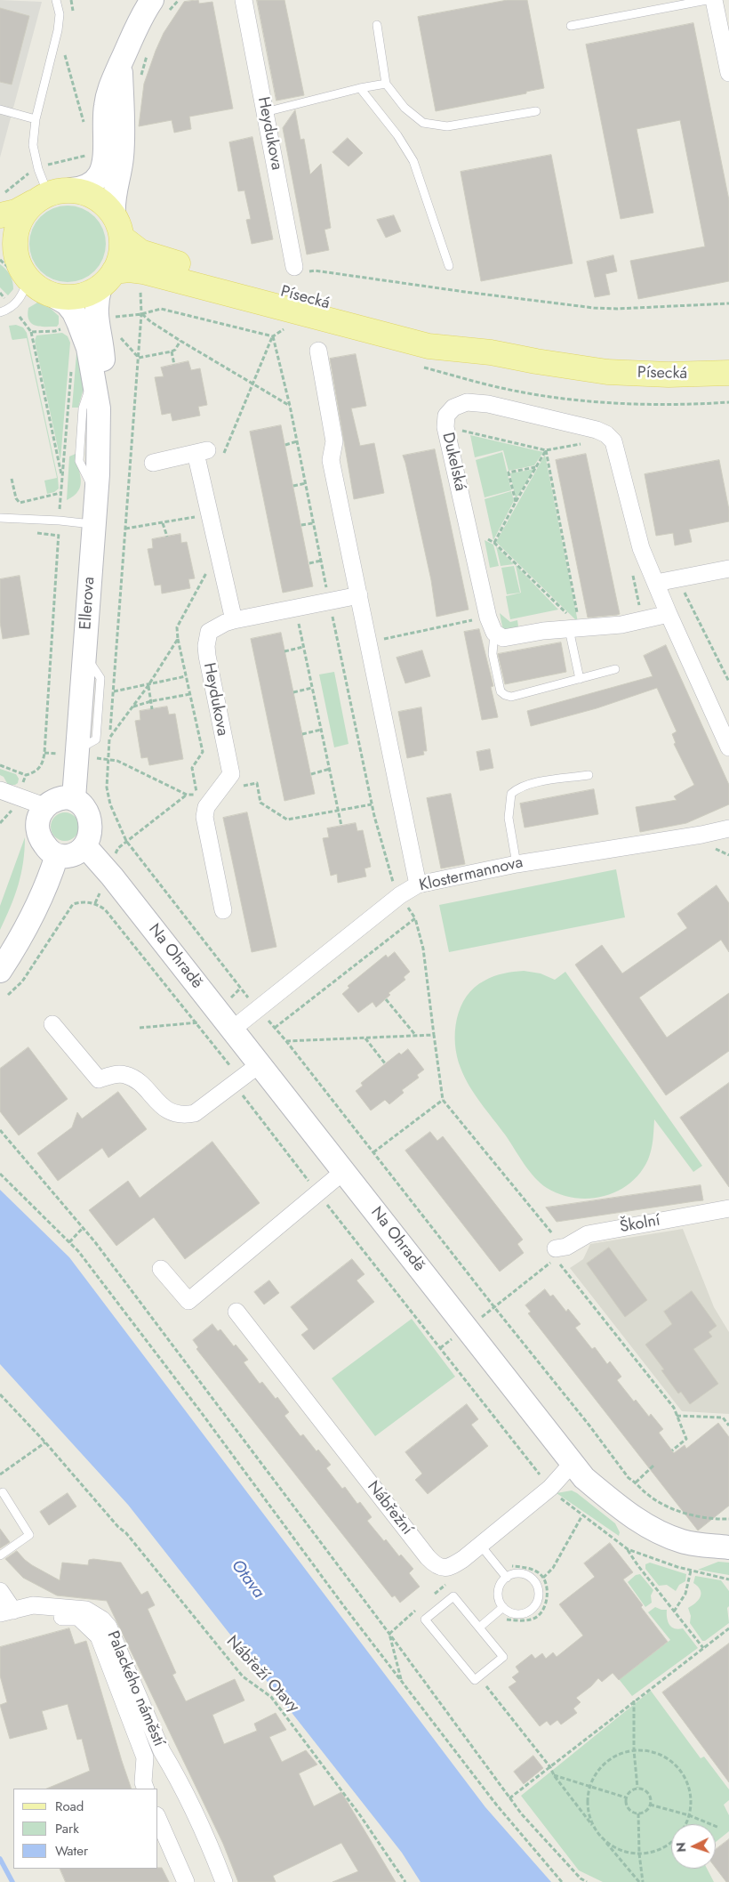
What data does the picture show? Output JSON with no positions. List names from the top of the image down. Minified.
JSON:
{"streets":{"main road":["Písecká"],"street":["Heydukova","Dukelská","Ellerova","Klostermannova","Na Ohradě","Školní","Nábřežní","Palackého náměstí"],"path":["Nábřeží Otavy"]},"crossings":[["Písecká","Ellerova"],["Ellerova","Na Ohradě"],["Klostermannova","Na Ohradě"],["Na Ohradě","Nábřežní"]],"water":["Otava"],"legend":["Road","Park","Water"],"north":"left"}
